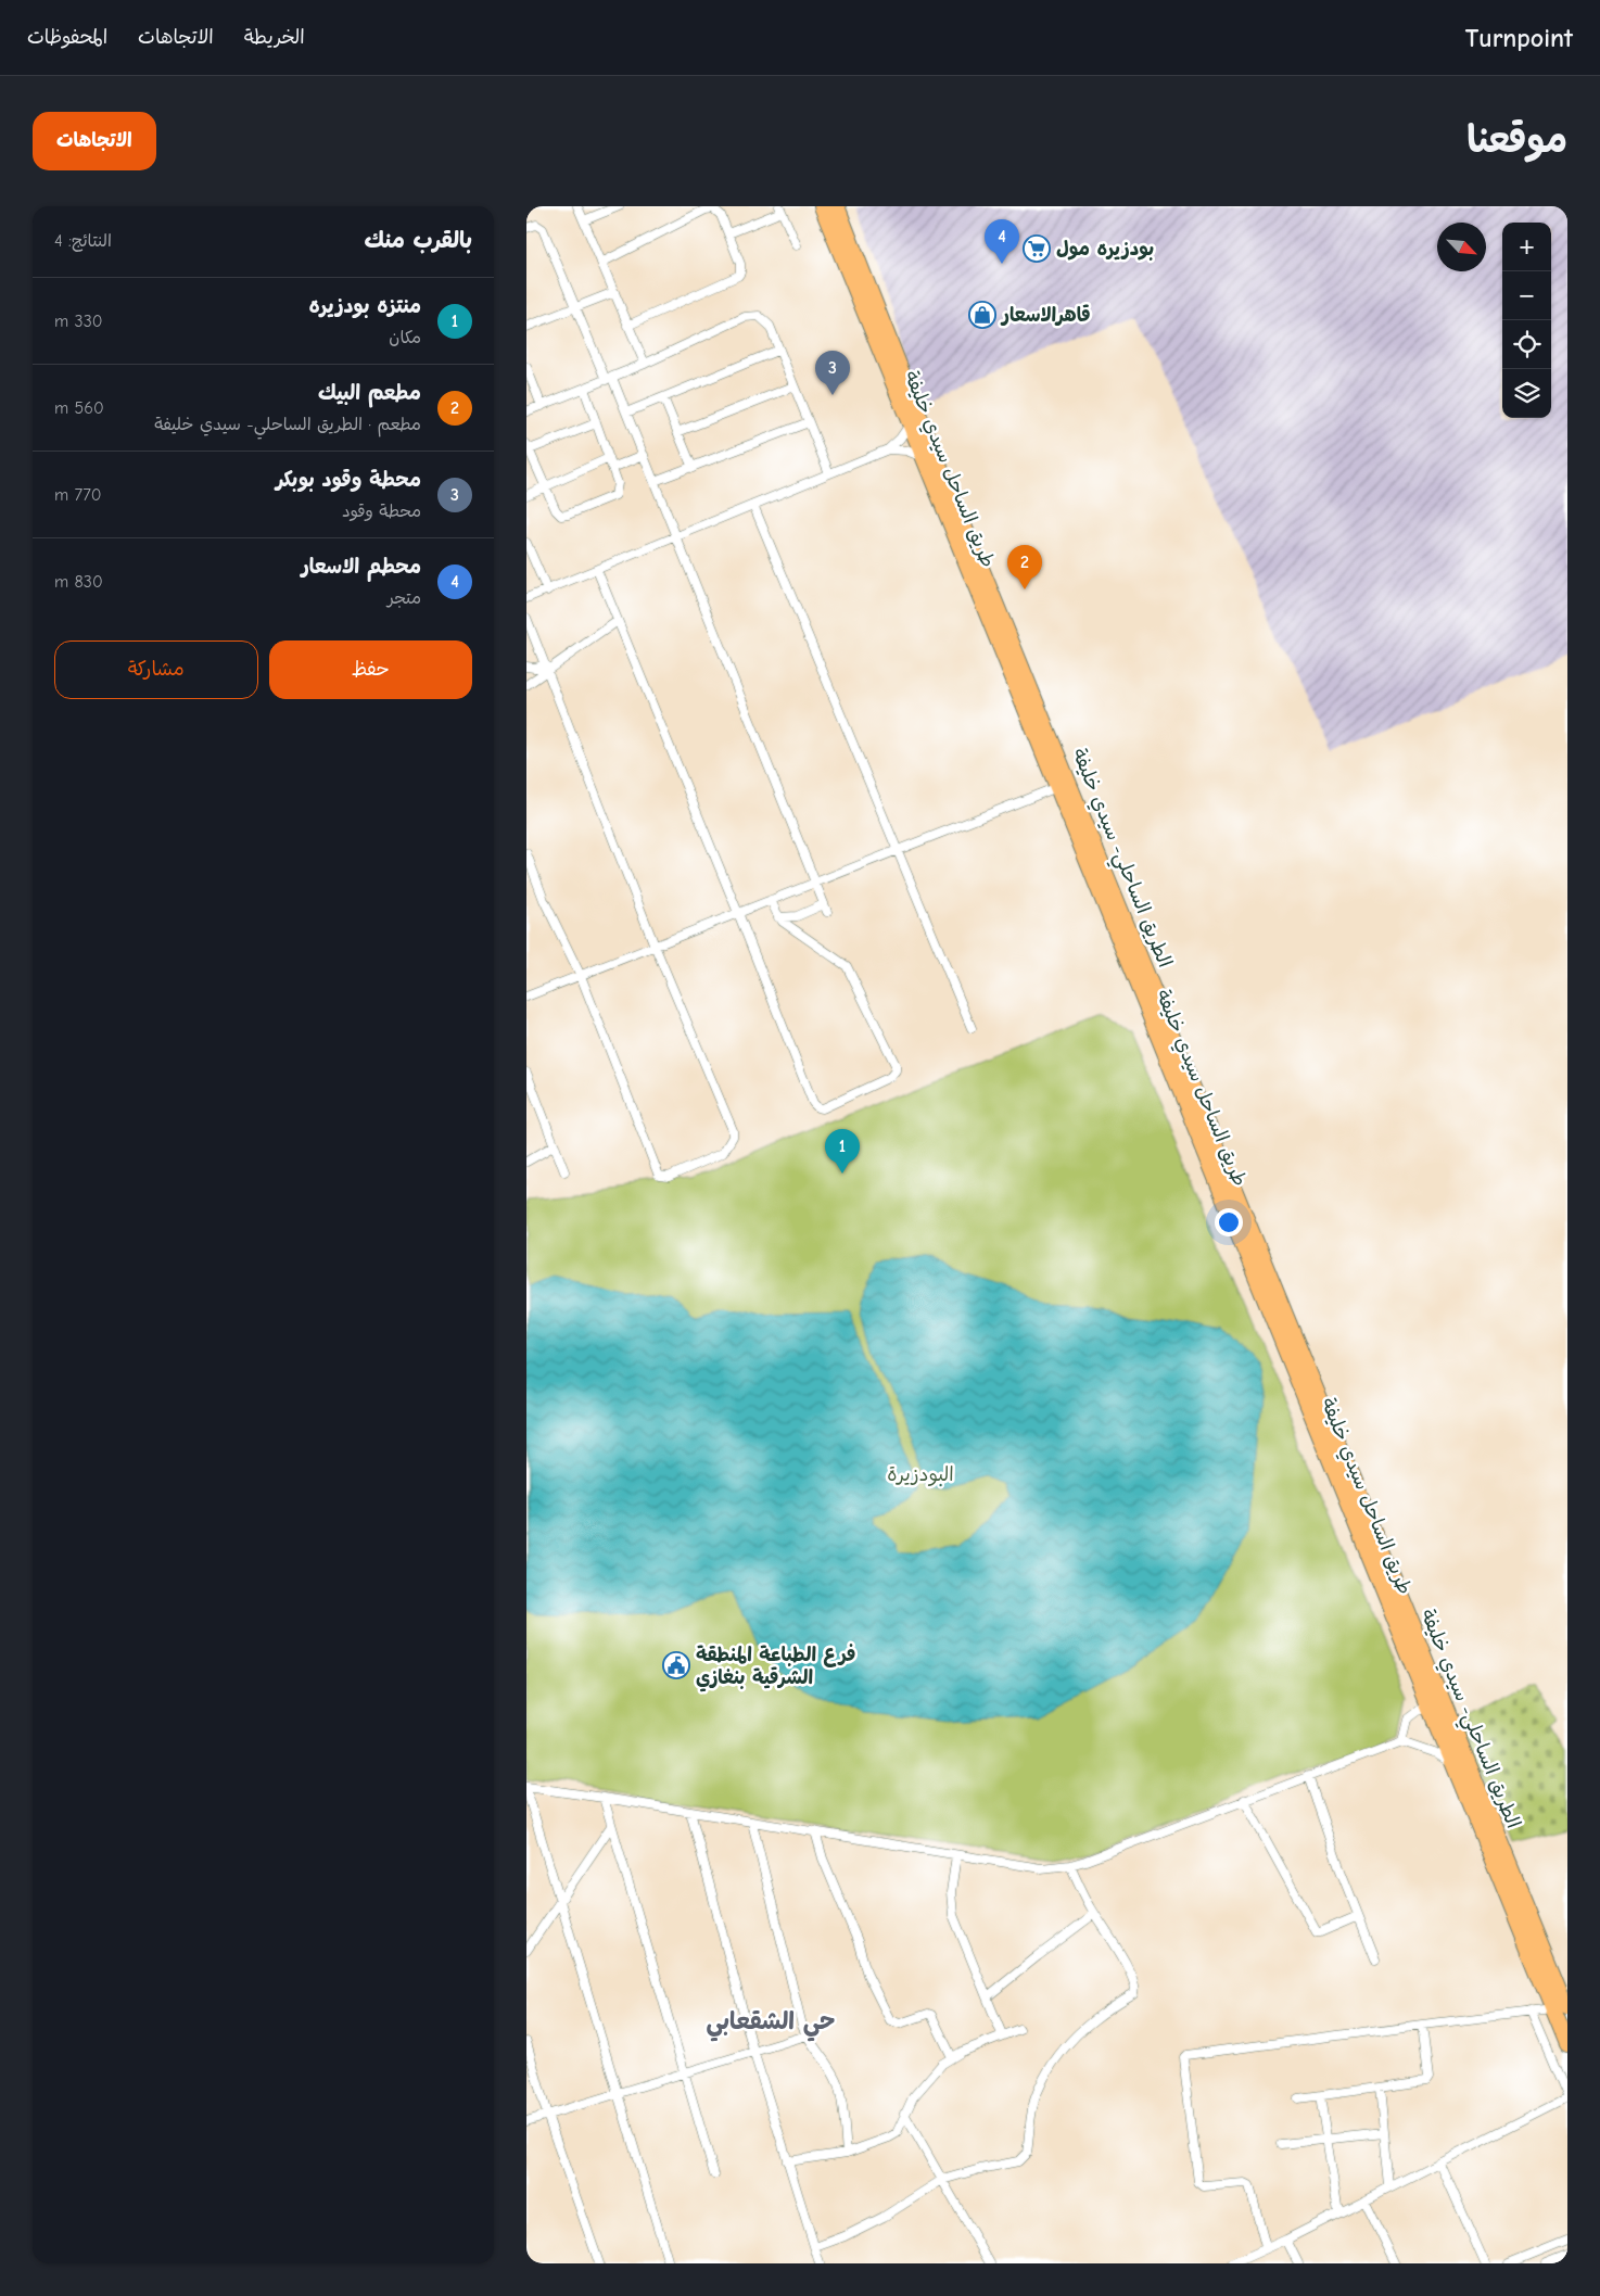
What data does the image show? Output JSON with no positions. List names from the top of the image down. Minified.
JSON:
{"streets":{"highway":["طريق الساحل سيدي خليفة","الطريق الساحلي- سيدي خليفة"]},"crossings":[["طريق الساحل سيدي خليفة","الطريق الساحلي- سيدي خليفة"]],"districts":["حي الشقعابي"],"parks":["البودزيرة"],"places":{"supermarket":["بودزيره مول"],"shop":["قاهرالاسعار"],"public building":["فرع الطباعة المنطقة الشرقية بنغازي"]},"north":"bottom right","page":{"header":"Turnpoint","nav":["الخريطة","الاتجاهات","المحفوظات"],"title":"موقعنا","buttons":["الاتجاهات",["حفظ","مشاركة"]],"heading":["بالقرب منك","النتائج: 4"],"pins":["4","3","2","1"],"map_buttons":["+","−"],"list":[{"mark":"1","name":"منتزه بودزيره","note":"مكان","value":"330 m"},{"mark":"2","name":"مطعم البيك","note":"مطعم · الطريق الساحلي- سيدي خليفة","value":"560 m"},{"mark":"3","name":"محطة وقود بوبكر","note":"محطة وقود","value":"770 m"},{"mark":"4","name":"محطم الاسعار","note":"متجر","value":"830 m"}]}}
